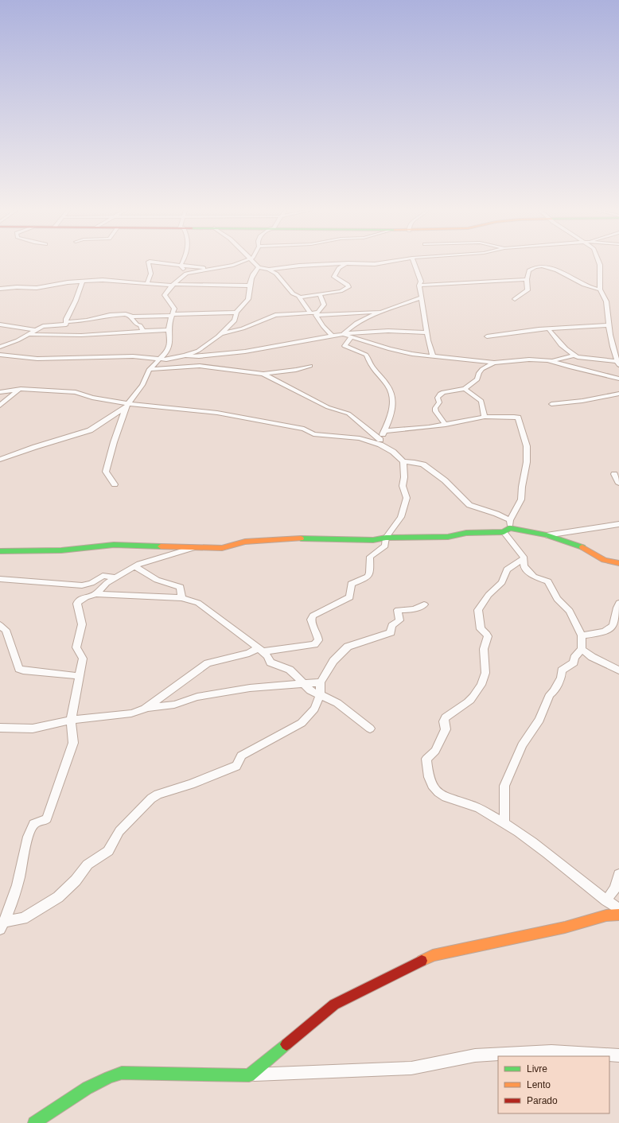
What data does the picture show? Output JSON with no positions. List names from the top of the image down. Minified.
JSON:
{"legend":["Livre","Lento","Parado"]}
